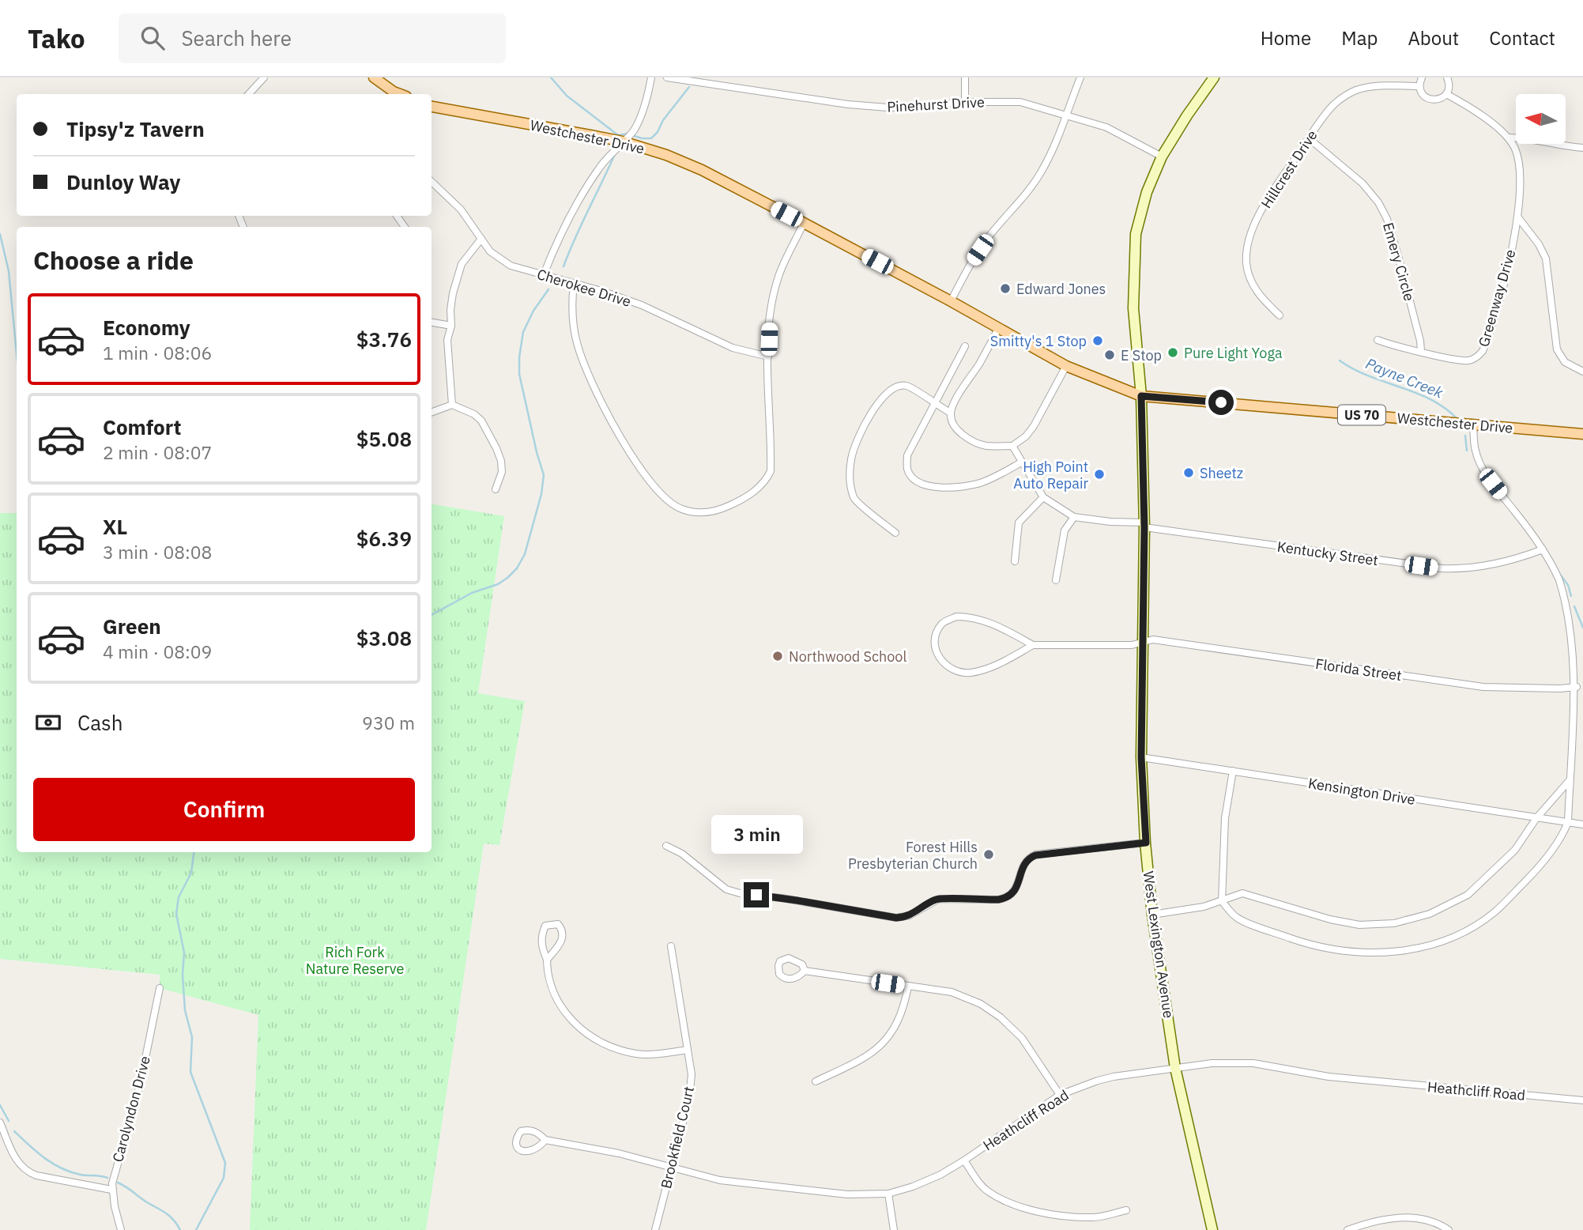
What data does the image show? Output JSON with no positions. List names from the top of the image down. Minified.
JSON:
{"streets":{"main road":["Westchester Drive","US 70"],"street":["Pinehurst Drive","Hillcrest Drive","Emery Circle","Cherokee Drive","Greenway Drive","Kentucky Street","Florida Street","Kensington Drive","West Lexington Avenue","Heathcliff Road","Carolyndon Drive","Brookfield Court"]},"crossings":[["Pinehurst Drive","West Lexington Avenue"],["Westchester Drive","West Lexington Avenue"],["Hillcrest Drive","Emery Circle"],["Emery Circle","Greenway Drive"],["Kentucky Street","West Lexington Avenue"],["Florida Street","West Lexington Avenue"],["Kensington Drive","West Lexington Avenue"],["West Lexington Avenue","Heathcliff Road"],["Heathcliff Road","Brookfield Court"]],"water":["Payne Creek"],"parks":["Rich Fork Nature Reserve"],"places":["Edward Jones","Smitty's 1 Stop","Pure Light Yoga","E Stop","Sheetz","High Point Auto Repair","Northwood School","Forest Hills Presbyterian Church"],"north":"left","page":{"header":"Tako","search":"Search here","nav":["Home","Map","About","Contact"],"banner":["Tipsy'z Tavern","Dunloy Way"],"heading":"Choose a ride","list":[{"name":"Economy","note":"1 min · 08:06","value":"$3.76"},{"name":"Comfort","note":"2 min · 08:07","value":"$5.08"},{"name":"XL","note":"3 min · 08:08","value":"$6.39"},{"name":"Green","note":"4 min · 08:09","value":"$3.08"}],"pay":["Cash","930 m"],"buttons":"Confirm","bubble":"3 min"}}
